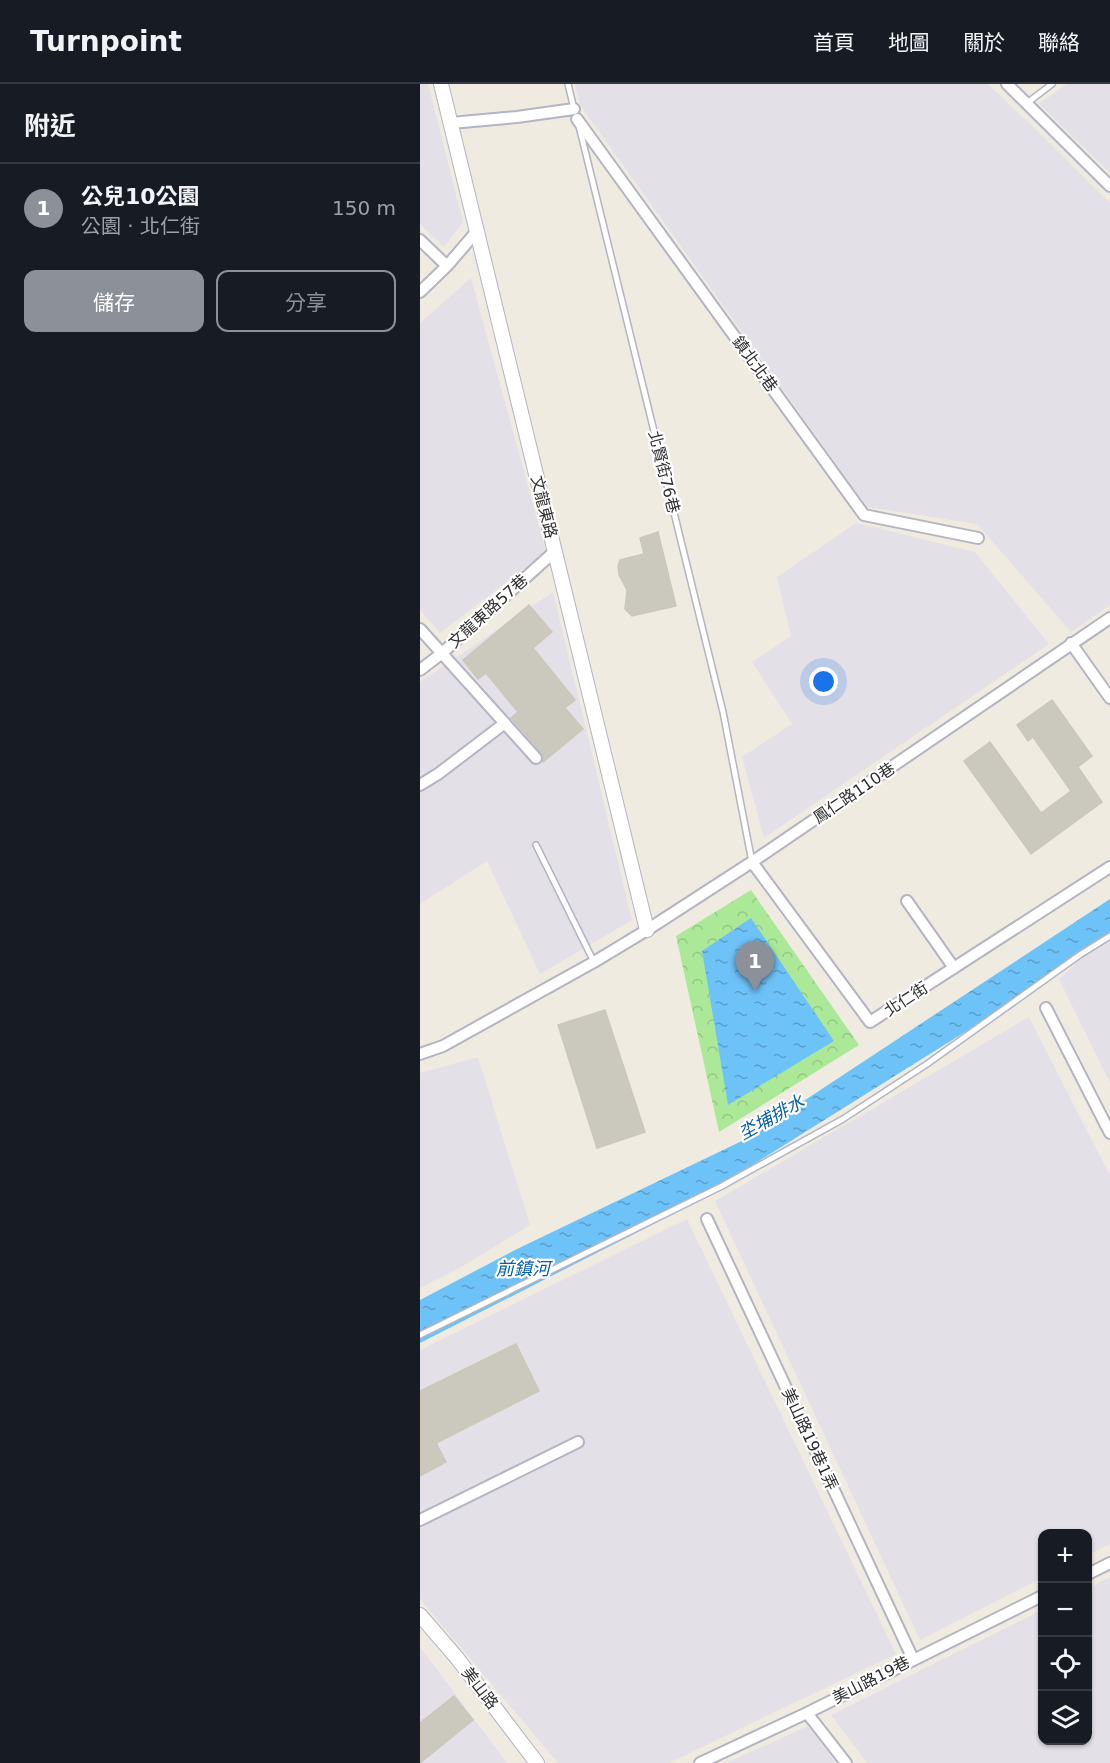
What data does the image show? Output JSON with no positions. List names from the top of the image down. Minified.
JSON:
{"streets":{"street":["鎮北北巷","文龍東路","文龍東路57巷","鳳仁路110巷","北仁街","美山路19巷1弄","美山路19巷","美山路"],"lane":["北賢街76巷"]},"crossings":[["鎮北北巷","北賢街76巷"],["北賢街76巷","鳳仁路110巷"],["北賢街76巷","北仁街"],["文龍東路","文龍東路57巷"],["文龍東路","鳳仁路110巷"],["鳳仁路110巷","北仁街"],["美山路19巷1弄","美山路19巷"]],"water":["坔埔排水","前鎮河"],"page":{"header":"Turnpoint","nav":["首頁","地圖","關於","聯絡"],"heading":"附近","list":[{"mark":"1","name":"公兒10公園","note":"公園 · 北仁街","value":"150 m"}],"buttons":["儲存","分享"],"pins":"1","map_buttons":["+","−"]}}
